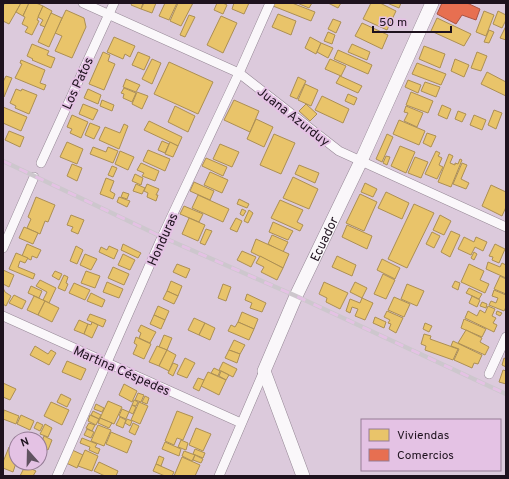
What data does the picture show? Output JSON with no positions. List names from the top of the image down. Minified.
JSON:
{"streets":{"main road":["Ecuador"],"street":["Los Patos","Juana Azurduy","Honduras","Martina Céspedes"]},"crossings":[["Los Patos","Juana Azurduy"],["Juana Azurduy","Honduras"],["Juana Azurduy","Ecuador"],["Honduras","Martina Céspedes"],["Ecuador","Martina Céspedes"]],"legend":["Viviendas","Comercios"],"scale_bar":"50 m","north":"top"}
